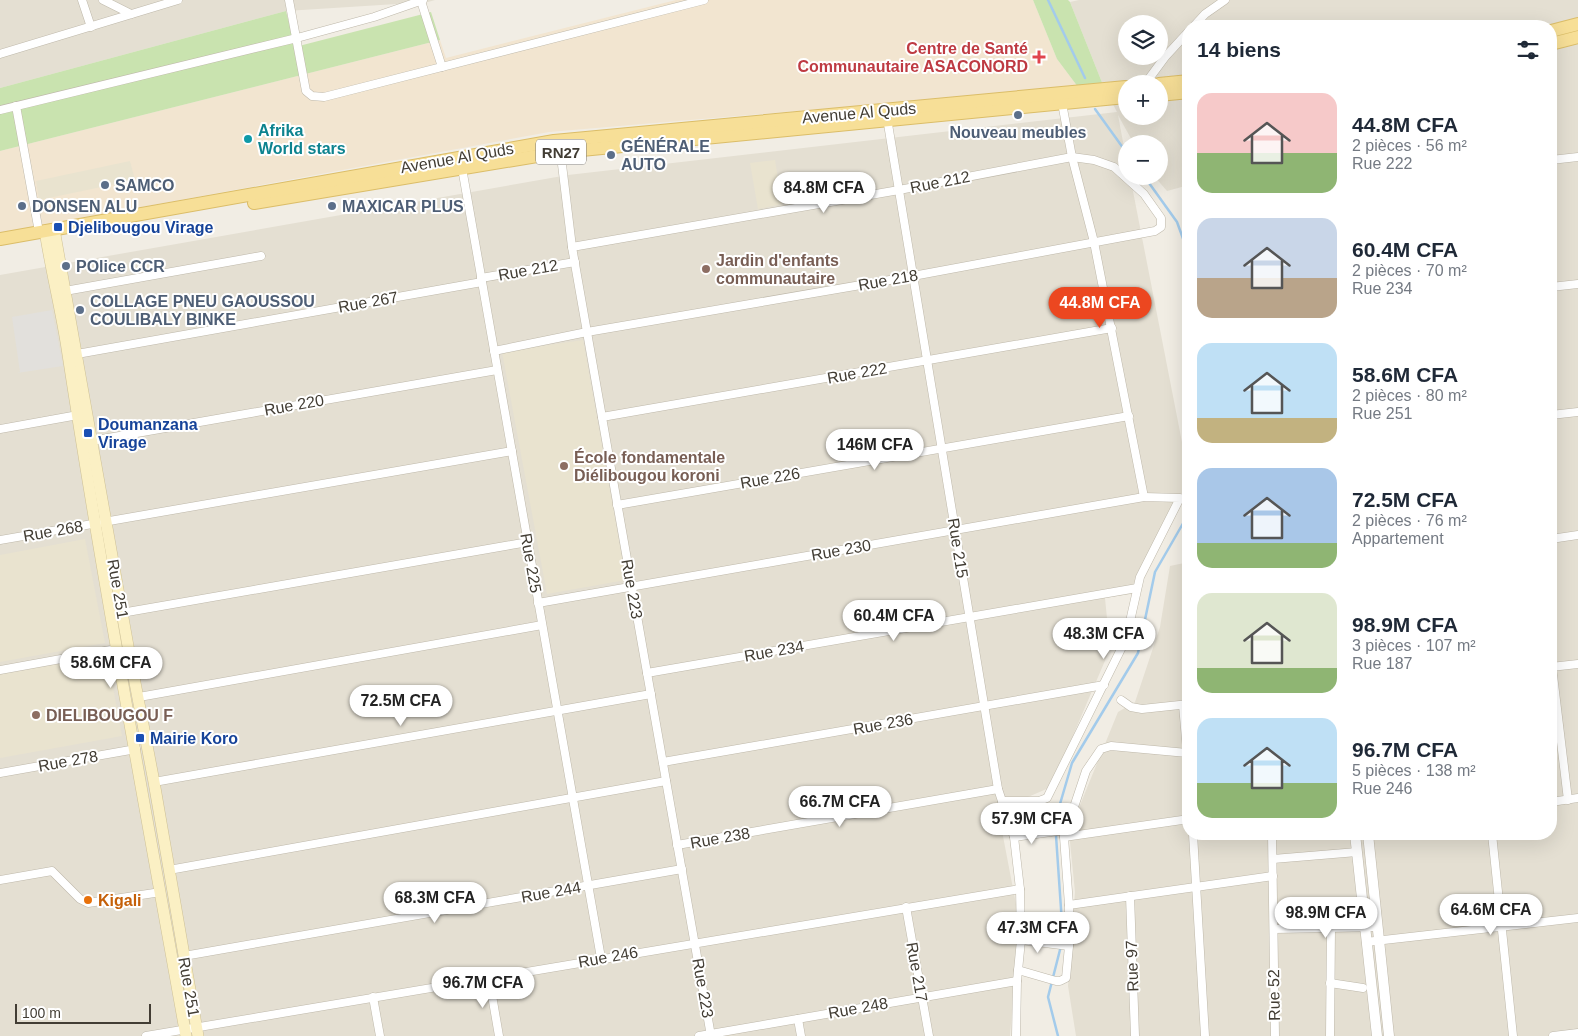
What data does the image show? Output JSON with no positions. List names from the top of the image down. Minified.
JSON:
{"streets":{"main road":["Avenue Al Quds","RN27","Rue 251"],"street":["Rue 212","Rue 218","Rue 267","Rue 222","Rue 220","Rue 226","Rue 268","Rue 215","Rue 230","Rue 225","Rue 223","Rue 234","Rue 236","Rue 278","Rue 238","Rue 244","Rue 246","Rue 97","Rue 217","Rue 52","Rue 248"]},"crossings":[["Avenue Al Quds","Rue 215"],["Avenue Al Quds","Rue 225"],["Avenue Al Quds","Rue 251"],["Avenue Al Quds","Rue 223"],["Rue 212","Rue 218"],["Rue 212","Rue 267"],["Rue 212","Rue 215"],["Rue 212","Rue 225"],["Rue 212","Rue 223"],["Rue 218","Rue 215"],["Rue 218","Rue 225"],["Rue 218","Rue 223"],["Rue 267","Rue 225"],["Rue 267","Rue 251"],["Rue 222","Rue 215"],["Rue 222","Rue 223"],["Rue 220","Rue 225"],["Rue 220","Rue 251"],["Rue 226","Rue 215"],["Rue 226","Rue 223"],["Rue 268","Rue 225"],["Rue 268","Rue 251"],["Rue 215","Rue 230"],["Rue 215","Rue 234"],["Rue 215","Rue 236"],["Rue 215","Rue 238"],["Rue 215","Rue 246"],["Rue 215","Rue 248"],["Rue 230","Rue 225"],["Rue 230","Rue 223"],["Rue 230","Rue 234"],["Rue 225","Rue 244"],["Rue 225","Rue 246"],["Rue 251","Rue 278"],["Rue 251","Rue 244"],["Rue 251","Rue 246"],["Rue 223","Rue 234"],["Rue 223","Rue 236"],["Rue 223","Rue 238"],["Rue 223","Rue 244"],["Rue 223","Rue 246"],["Rue 223","Rue 248"],["Rue 246","Rue 217"],["Rue 217","Rue 248"]],"places":{"health":["Centre de Santé Communautaire ASACONORD"],"other":["Nouveau meubles","Afrika World stars","GÉNÉRALE AUTO","SAMCO","DONSEN ALU","MAXICAR PLUS","POlice CCR","Jardin d'enfants communautaire","COLLAGE PNEU GAOUSSOU COULIBALY BINKE","École fondamentale Diélibougou koroni","DIELIBOUGOU F","Kigali"],"transit":["Djelibougou Virage","Doumanzana Virage","Mairie Koro"]},"scale_bar":"100 m","page":{"map_buttons":["+","−"],"heading":"14 biens","list":[{"name":"44.8M CFA","note":"2 pièces · 56 m² · Rue 222"},{"name":"60.4M CFA","note":"2 pièces · 70 m² · Rue 234"},{"name":"58.6M CFA","note":"2 pièces · 80 m² · Rue 251"},{"name":"72.5M CFA","note":"2 pièces · 76 m² · Appartement"},{"name":"98.9M CFA","note":"3 pièces · 107 m² · Rue 187"},{"name":"96.7M CFA","note":"5 pièces · 138 m² · Rue 246"}],"price":["84.8M CFA","44.8M CFA","146M CFA","60.4M CFA","48.3M CFA","58.6M CFA","72.5M CFA","66.7M CFA","57.9M CFA","68.3M CFA","64.6M CFA","98.9M CFA","47.3M CFA","96.7M CFA"],"scale":"100 m"}}
